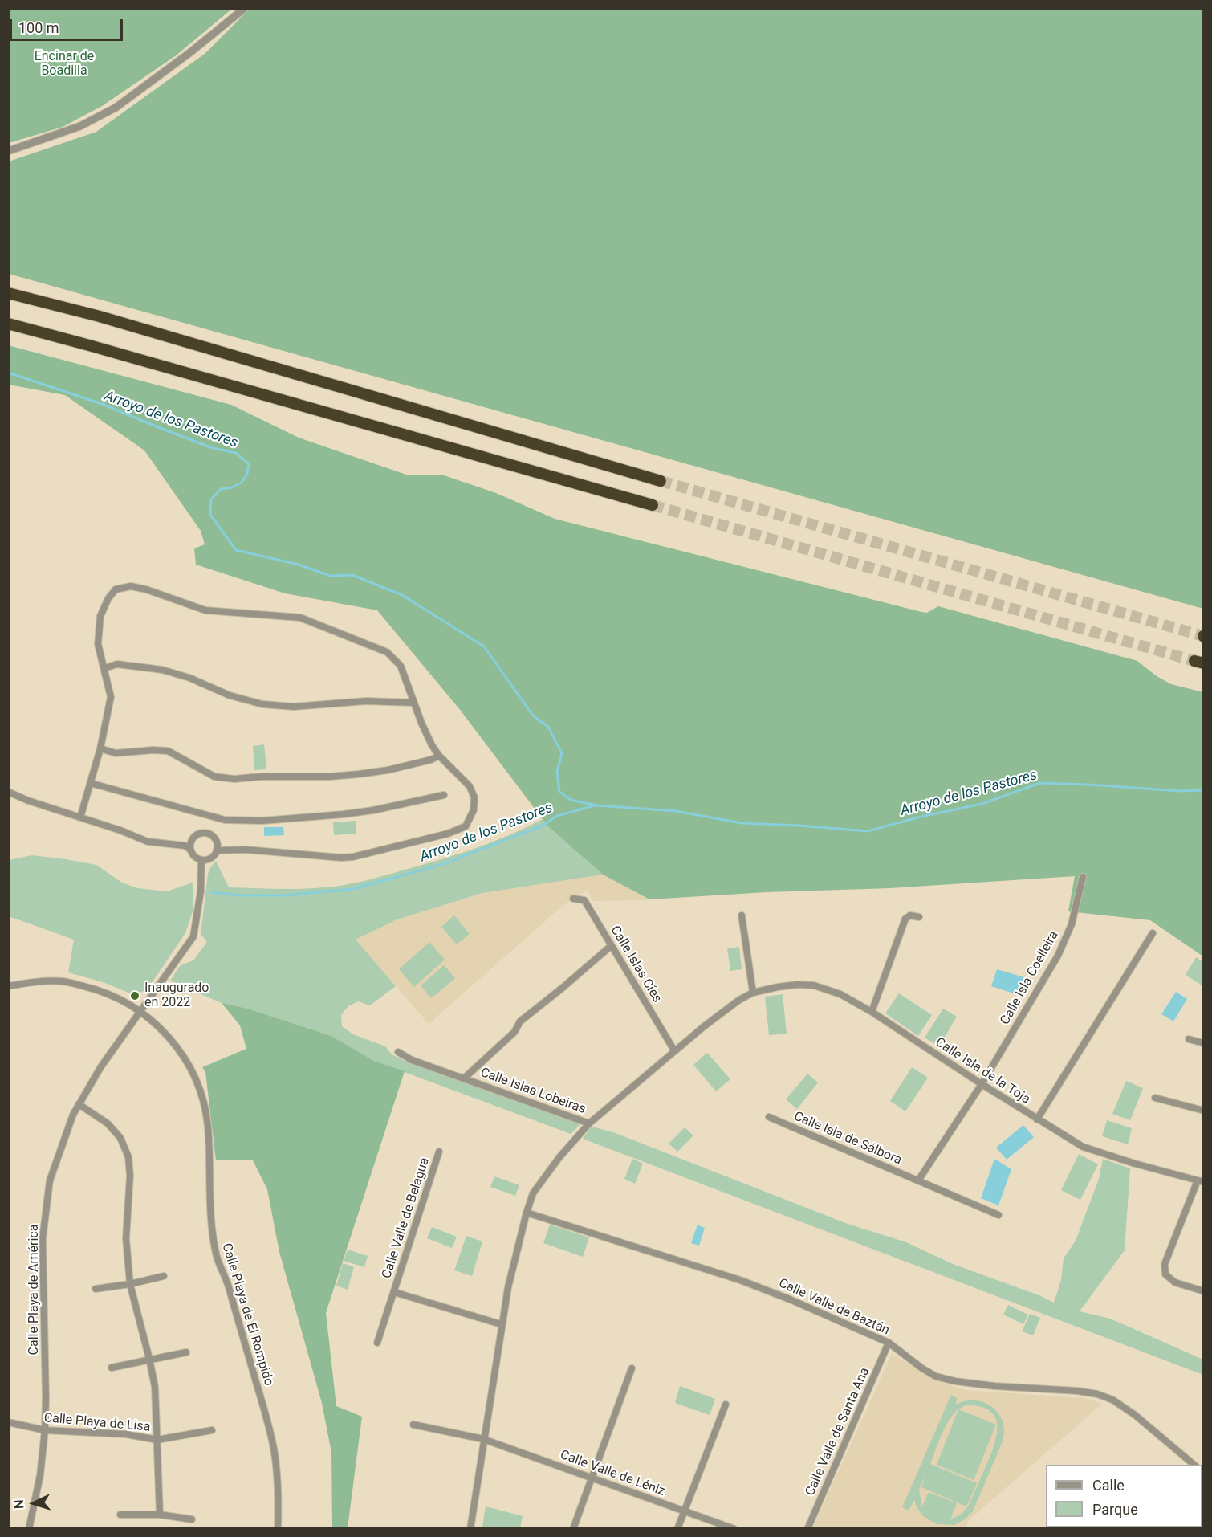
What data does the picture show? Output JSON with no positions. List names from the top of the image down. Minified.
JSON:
{"streets":{"street":["Calle Islas Cíes","Calle Isla Coelleira","Calle Isla de la Toja","Calle Islas Lobeiras","Calle Isla de Sálbora","Calle Valle de Belagua","Calle Playa de América","Calle Valle de Baztán","Calle Playa de El Rompido","Calle Playa de Lisa","Calle Valle de Santa Ana","Calle Valle de Léniz"]},"crossings":[["Calle Islas Cíes","Calle Isla de la Toja"],["Calle Islas Cíes","Calle Islas Lobeiras"],["Calle Isla Coelleira","Calle Isla de la Toja"],["Calle Isla de la Toja","Calle Islas Lobeiras"],["Calle Playa de América","Calle Playa de El Rompido"],["Calle Playa de América","Calle Playa de Lisa"],["Calle Valle de Baztán","Calle Valle de Santa Ana"]],"water":["Arroyo de los Pastores"],"parks":["Encinar de Boadilla"],"places":["Inaugurado en 2022"],"legend":["Calle","Parque"],"scale_bar":"100 m","north":"left"}
